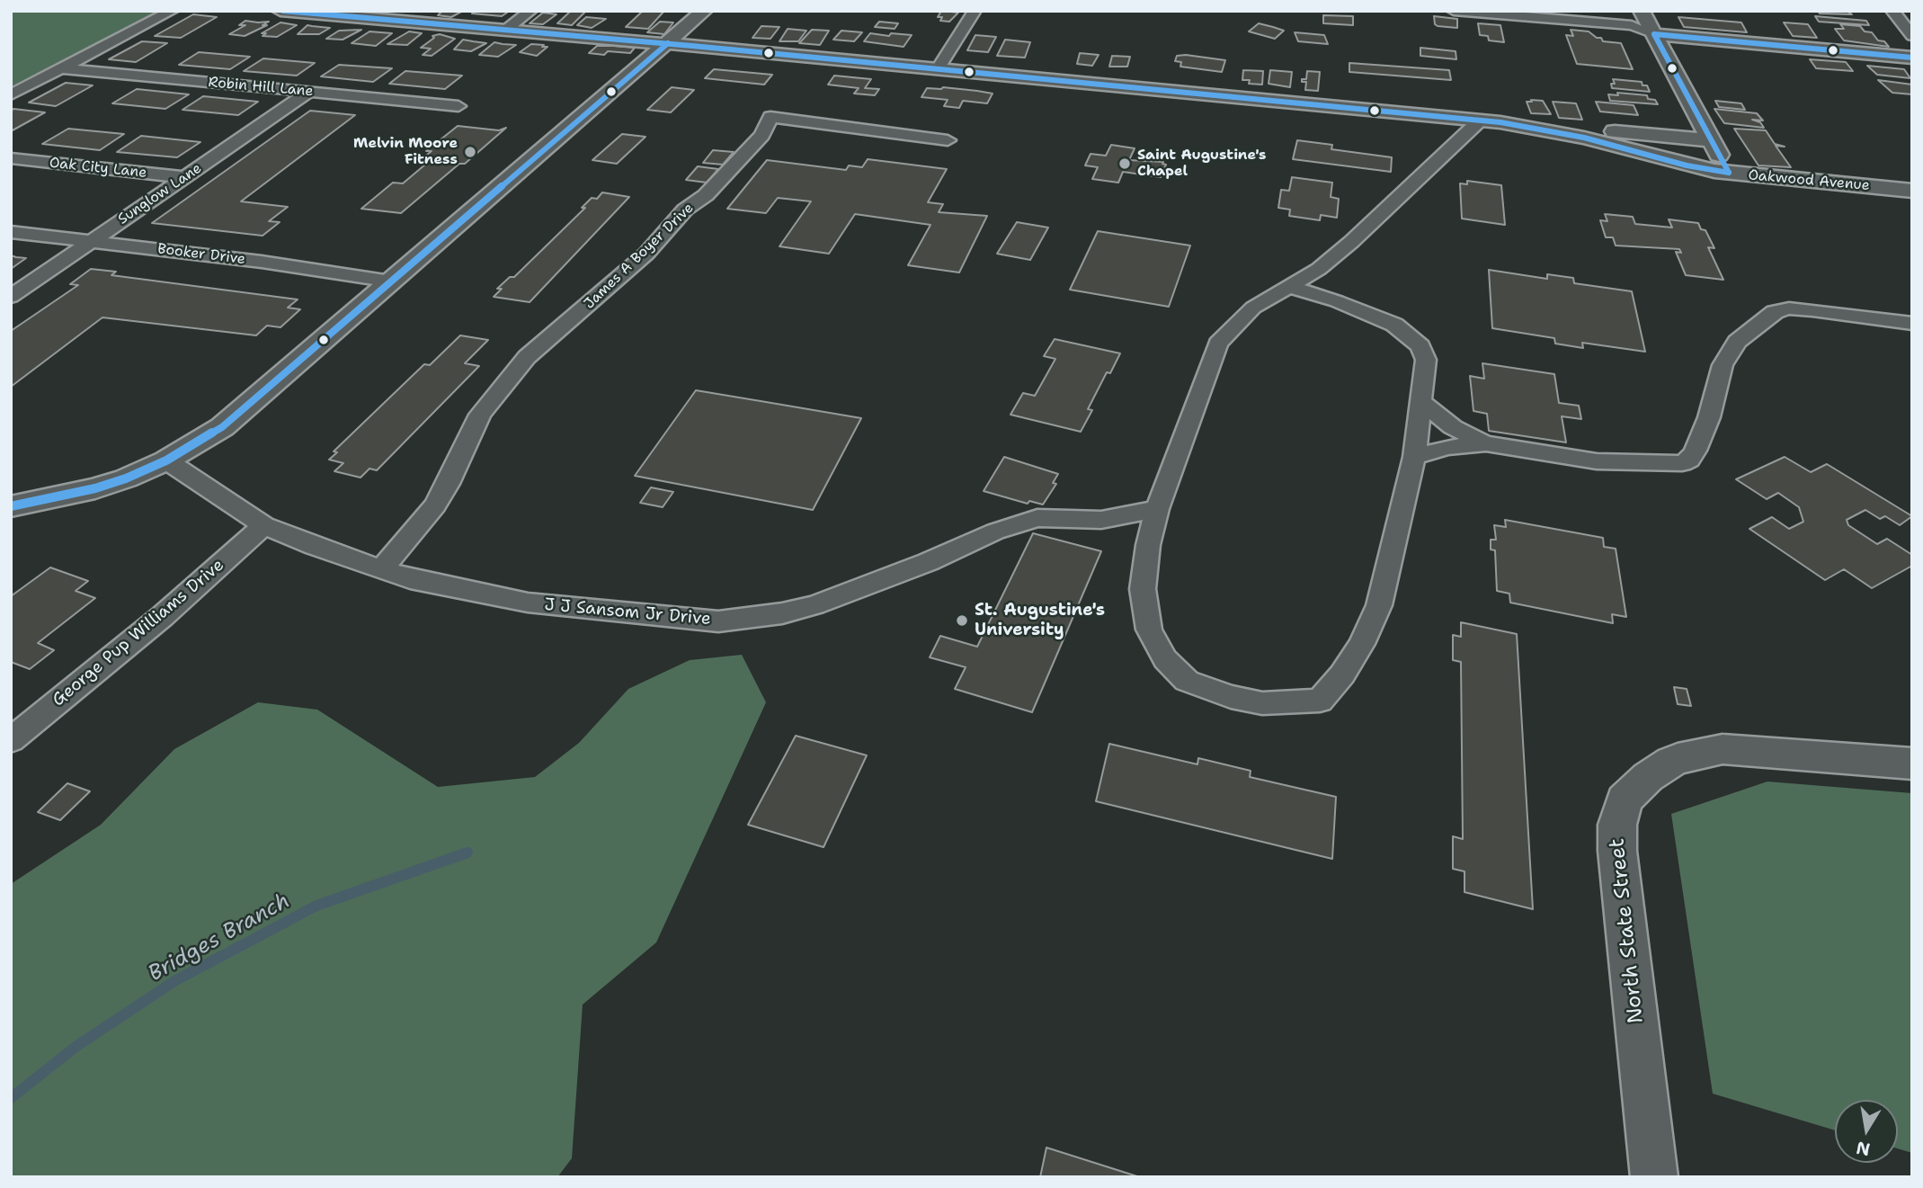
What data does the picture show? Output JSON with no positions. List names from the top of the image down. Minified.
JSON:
{"streets":{"street":["Robin Hill Lane","Oak City Lane","Oakwood Avenue","Sunglow Lane","Booker Drive","James A Boyer Drive","J J Sansom Jr Drive","George Pup Williams Drive","North State Street"]},"crossings":[["Robin Hill Lane","Sunglow Lane"],["Oak City Lane","Sunglow Lane"],["Sunglow Lane","Booker Drive"],["James A Boyer Drive","J J Sansom Jr Drive"],["J J Sansom Jr Drive","George Pup Williams Drive"]],"water":["Bridges Branch"],"places":["Melvin Moore Fitness","Saint Augustine's Chapel","St. Augustine's University"],"north":"bottom"}
